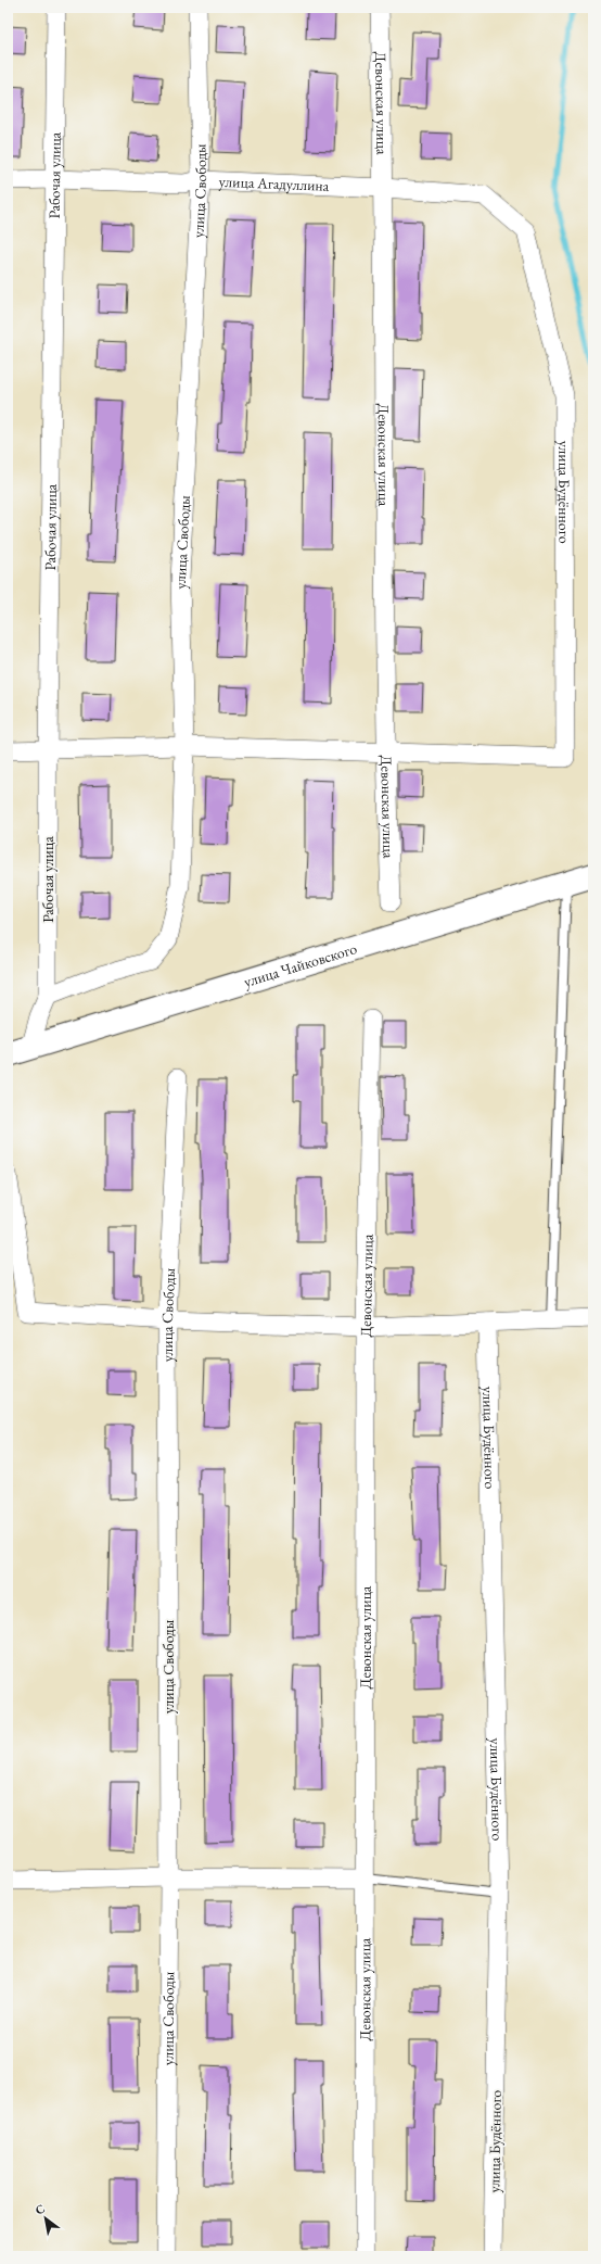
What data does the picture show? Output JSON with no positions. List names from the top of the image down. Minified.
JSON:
{"streets":{"main road":["улица Чайковского"],"street":["Девонская улица","Рабочая улица","улица Агадуллина","улица Свободы","улица Будённого"]},"crossings":[["Девонская улица","улица Агадуллина"],["Девонская улица","улица Будённого"],["Рабочая улица","улица Агадуллина"],["Рабочая улица","улица Свободы"],["Рабочая улица","улица Чайковского"],["улица Агадуллина","улица Свободы"],["улица Агадуллина","улица Будённого"]],"north":"top left"}
